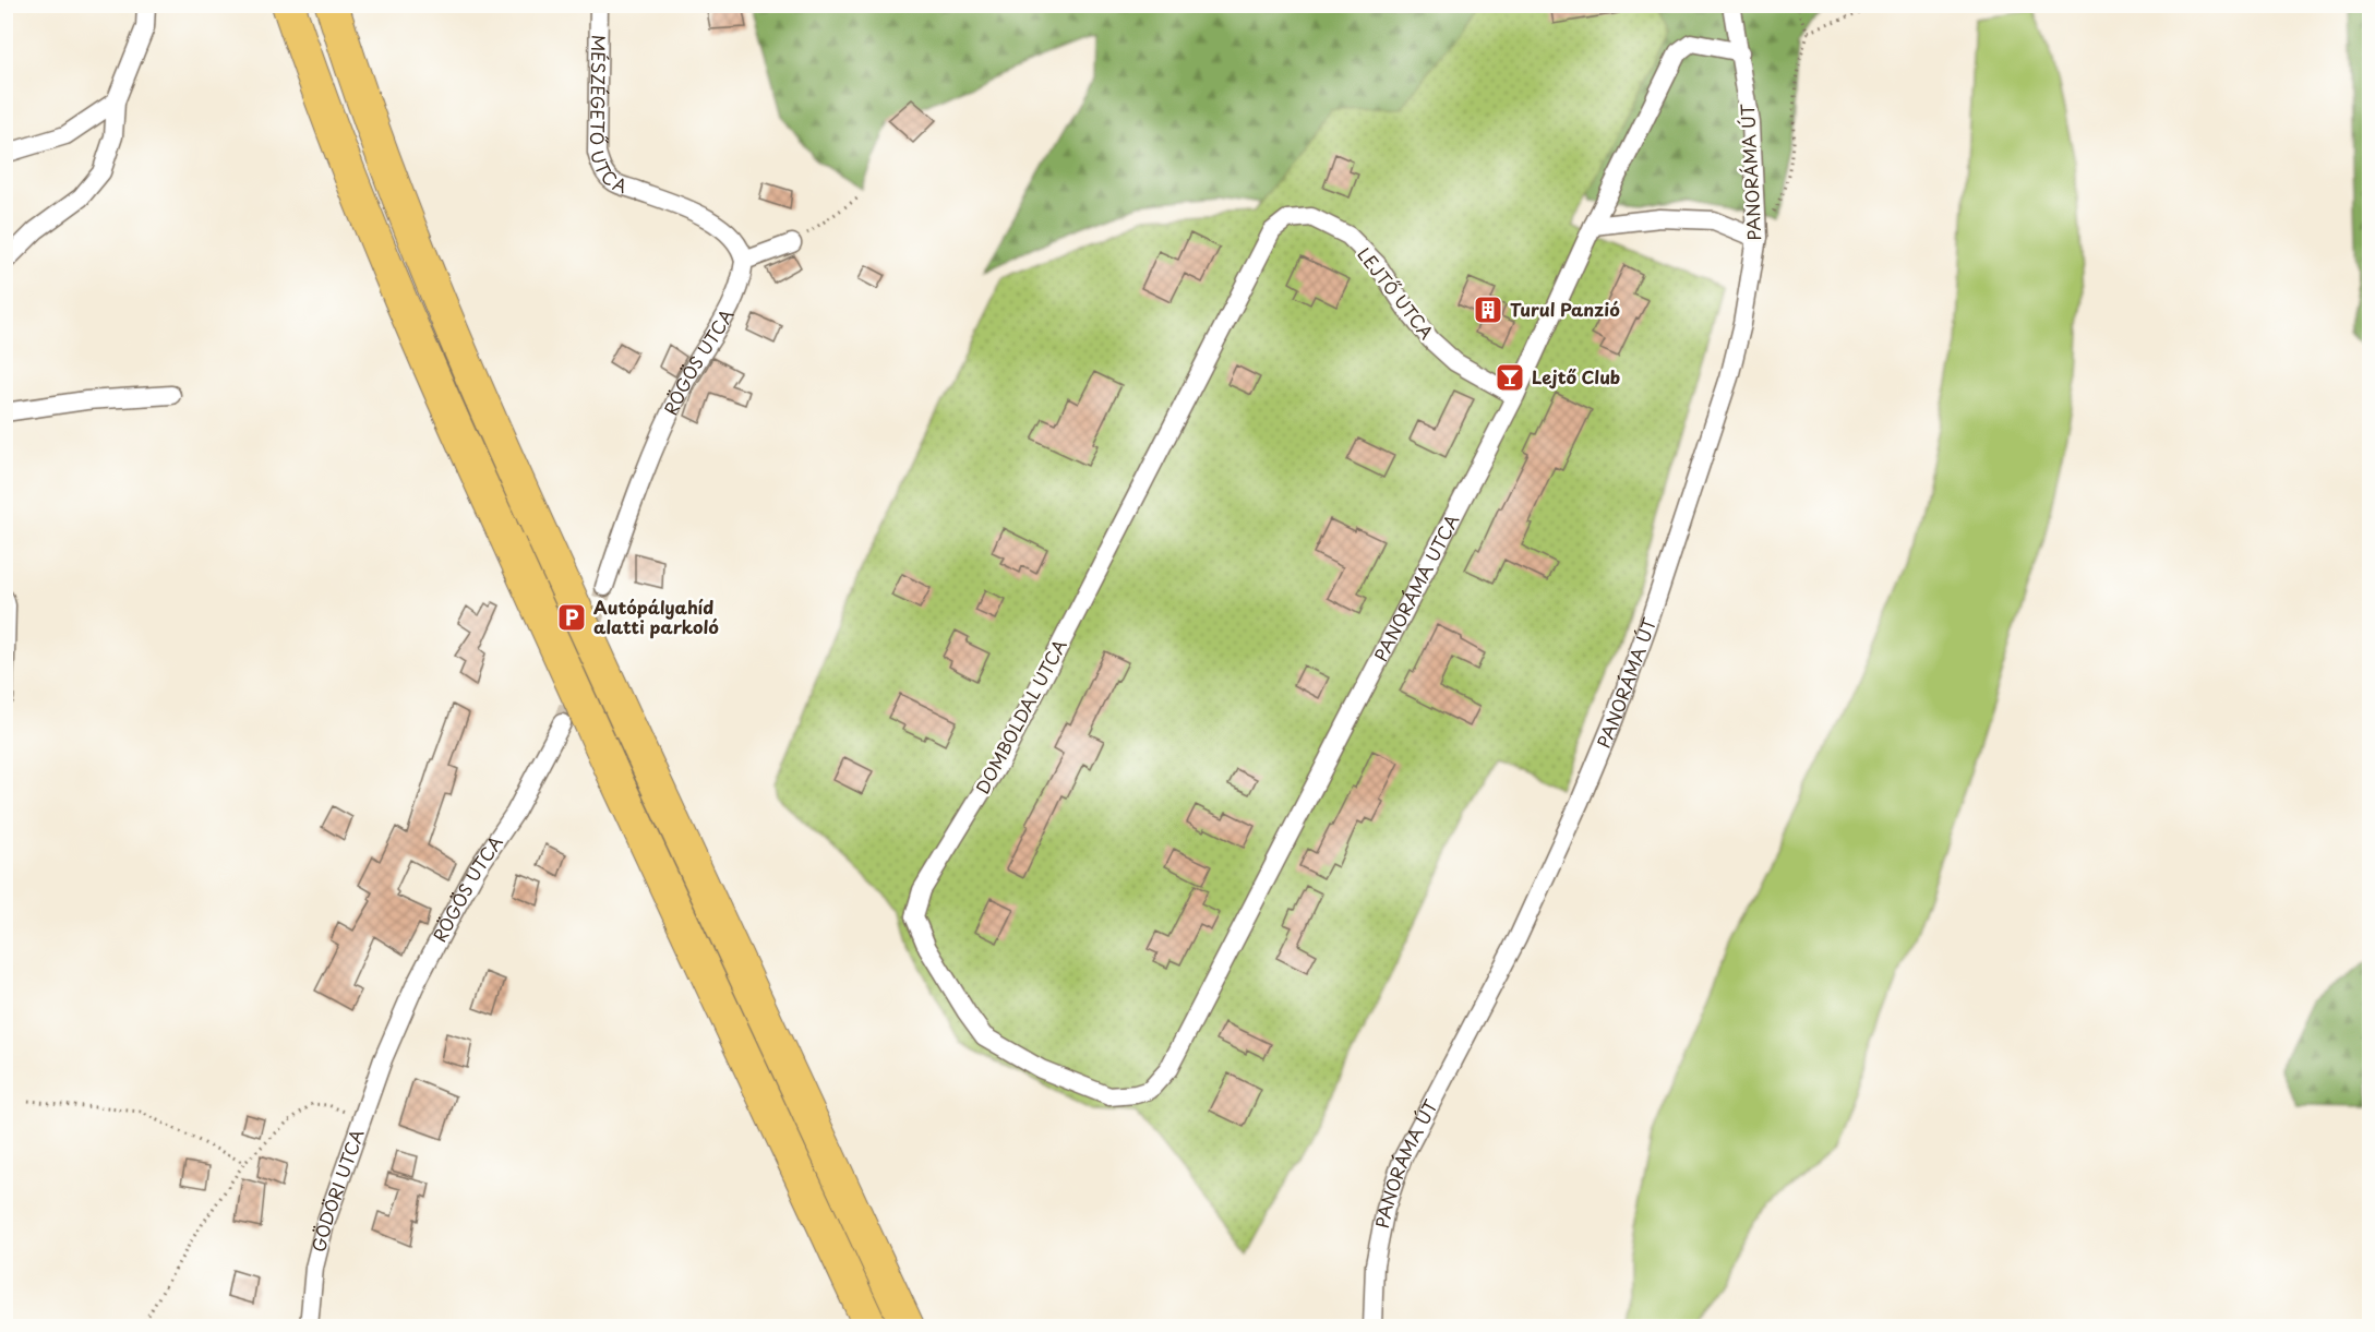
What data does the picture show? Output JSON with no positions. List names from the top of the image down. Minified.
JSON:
{"streets":{"street":["MÉSZÉGETŐ UTCA","PANORÁMA ÚT","LEJTŐ UTCA","RÖGÖS UTCA","PANORÁMA UTCA","DOMBOLDAL UTCA","GÖDÖRI UTCA"]},"crossings":[["MÉSZÉGETŐ UTCA","RÖGÖS UTCA"],["PANORÁMA ÚT","PANORÁMA UTCA"],["LEJTŐ UTCA","PANORÁMA UTCA"],["LEJTŐ UTCA","DOMBOLDAL UTCA"],["RÖGÖS UTCA","GÖDÖRI UTCA"],["PANORÁMA UTCA","DOMBOLDAL UTCA"]],"places":{"building":["Turul Panzió"],"bar":["Lejtő Club"],"parking":["Autópályahíd alatti parkoló"]}}
